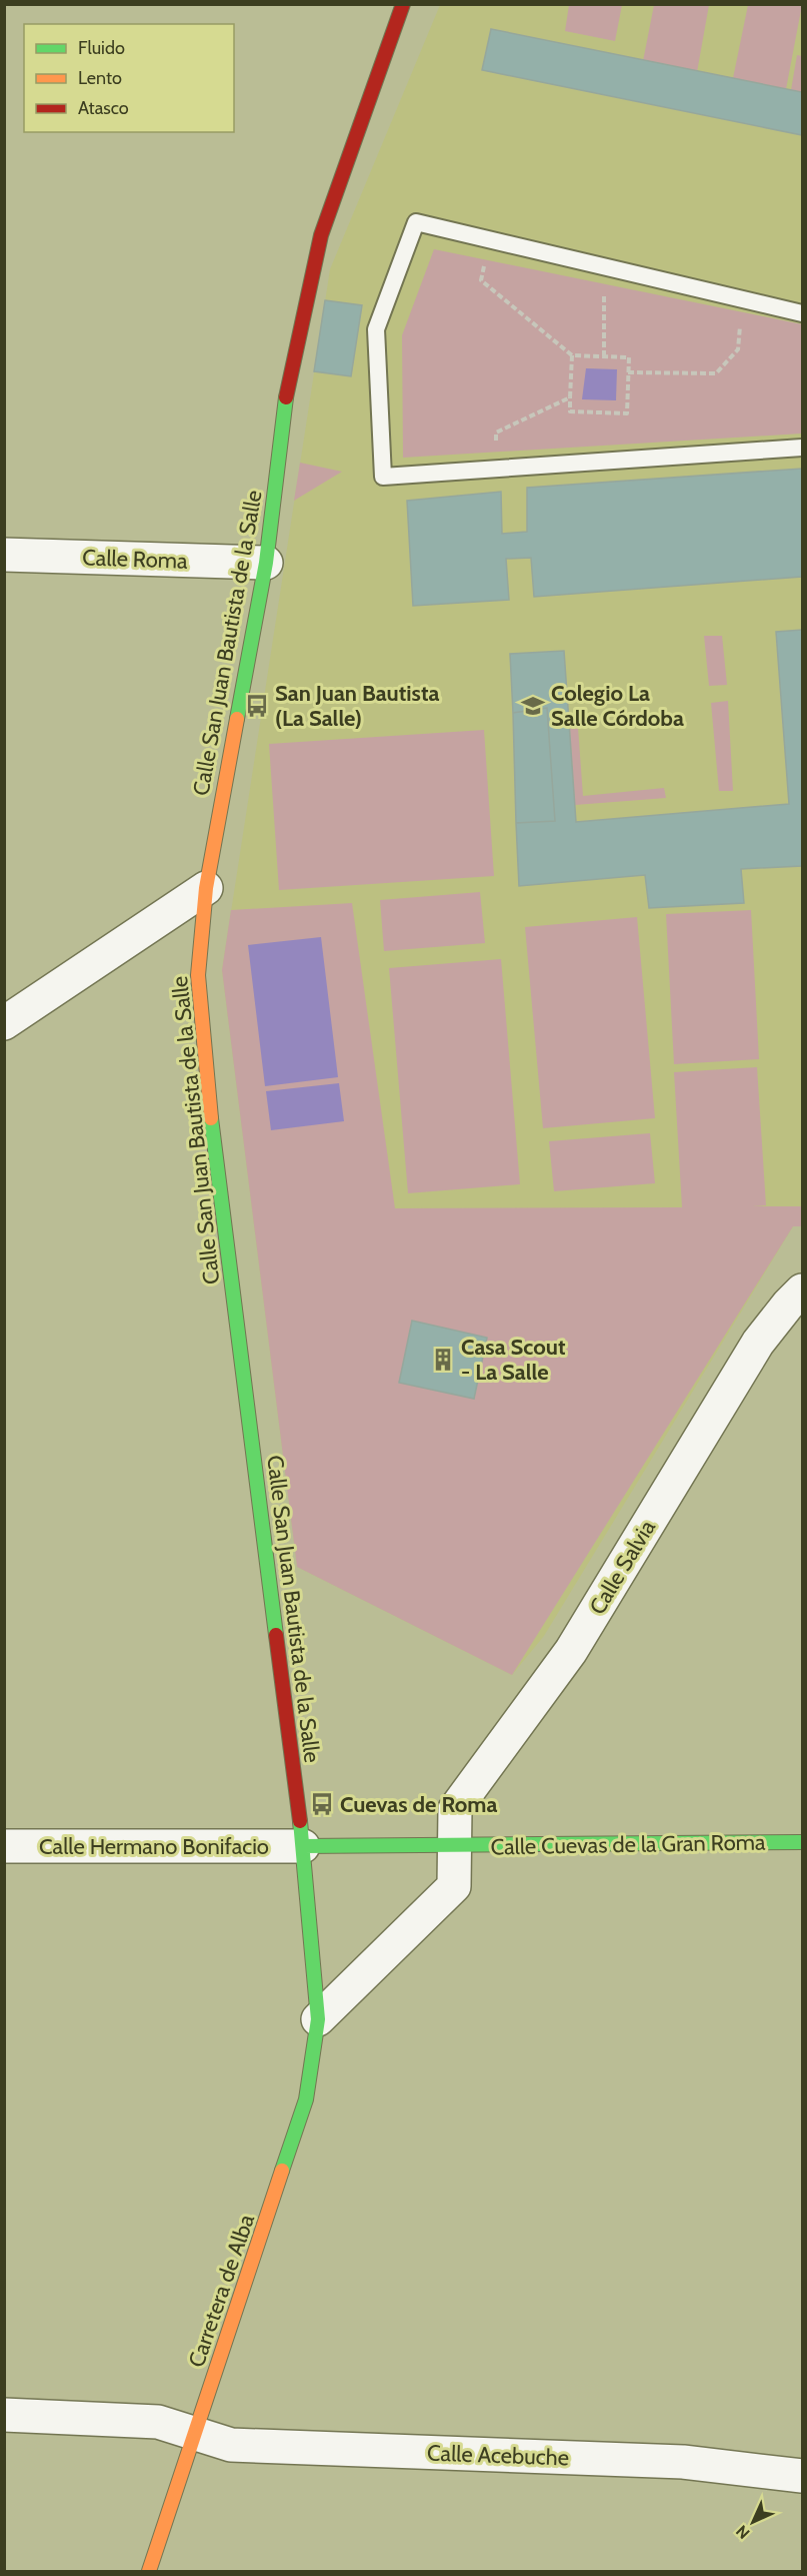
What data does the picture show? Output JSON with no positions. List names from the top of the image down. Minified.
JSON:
{"streets":{"street":["Calle Roma","Calle San Juan Bautista de la Salle","Calle Salvia","Calle Cuevas de la Gran Roma","Calle Hermano Bonifacio","Carretera de Alba","Calle Acebuche"]},"crossings":[["Calle Roma","Calle San Juan Bautista de la Salle"],["Calle San Juan Bautista de la Salle","Calle Cuevas de la Gran Roma"],["Calle San Juan Bautista de la Salle","Calle Hermano Bonifacio"],["Calle San Juan Bautista de la Salle","Carretera de Alba"],["Calle Salvia","Calle Cuevas de la Gran Roma"],["Calle Cuevas de la Gran Roma","Calle Hermano Bonifacio"],["Carretera de Alba","Calle Acebuche"]],"places":{"bus stop":["San Juan Bautista (La Salle)","Cuevas de Roma"],"school or university":["Colegio La Salle Córdoba"],"building":["Casa Scout - La Salle"]},"legend":["Fluido","Lento","Atasco"],"north":"bottom left"}
